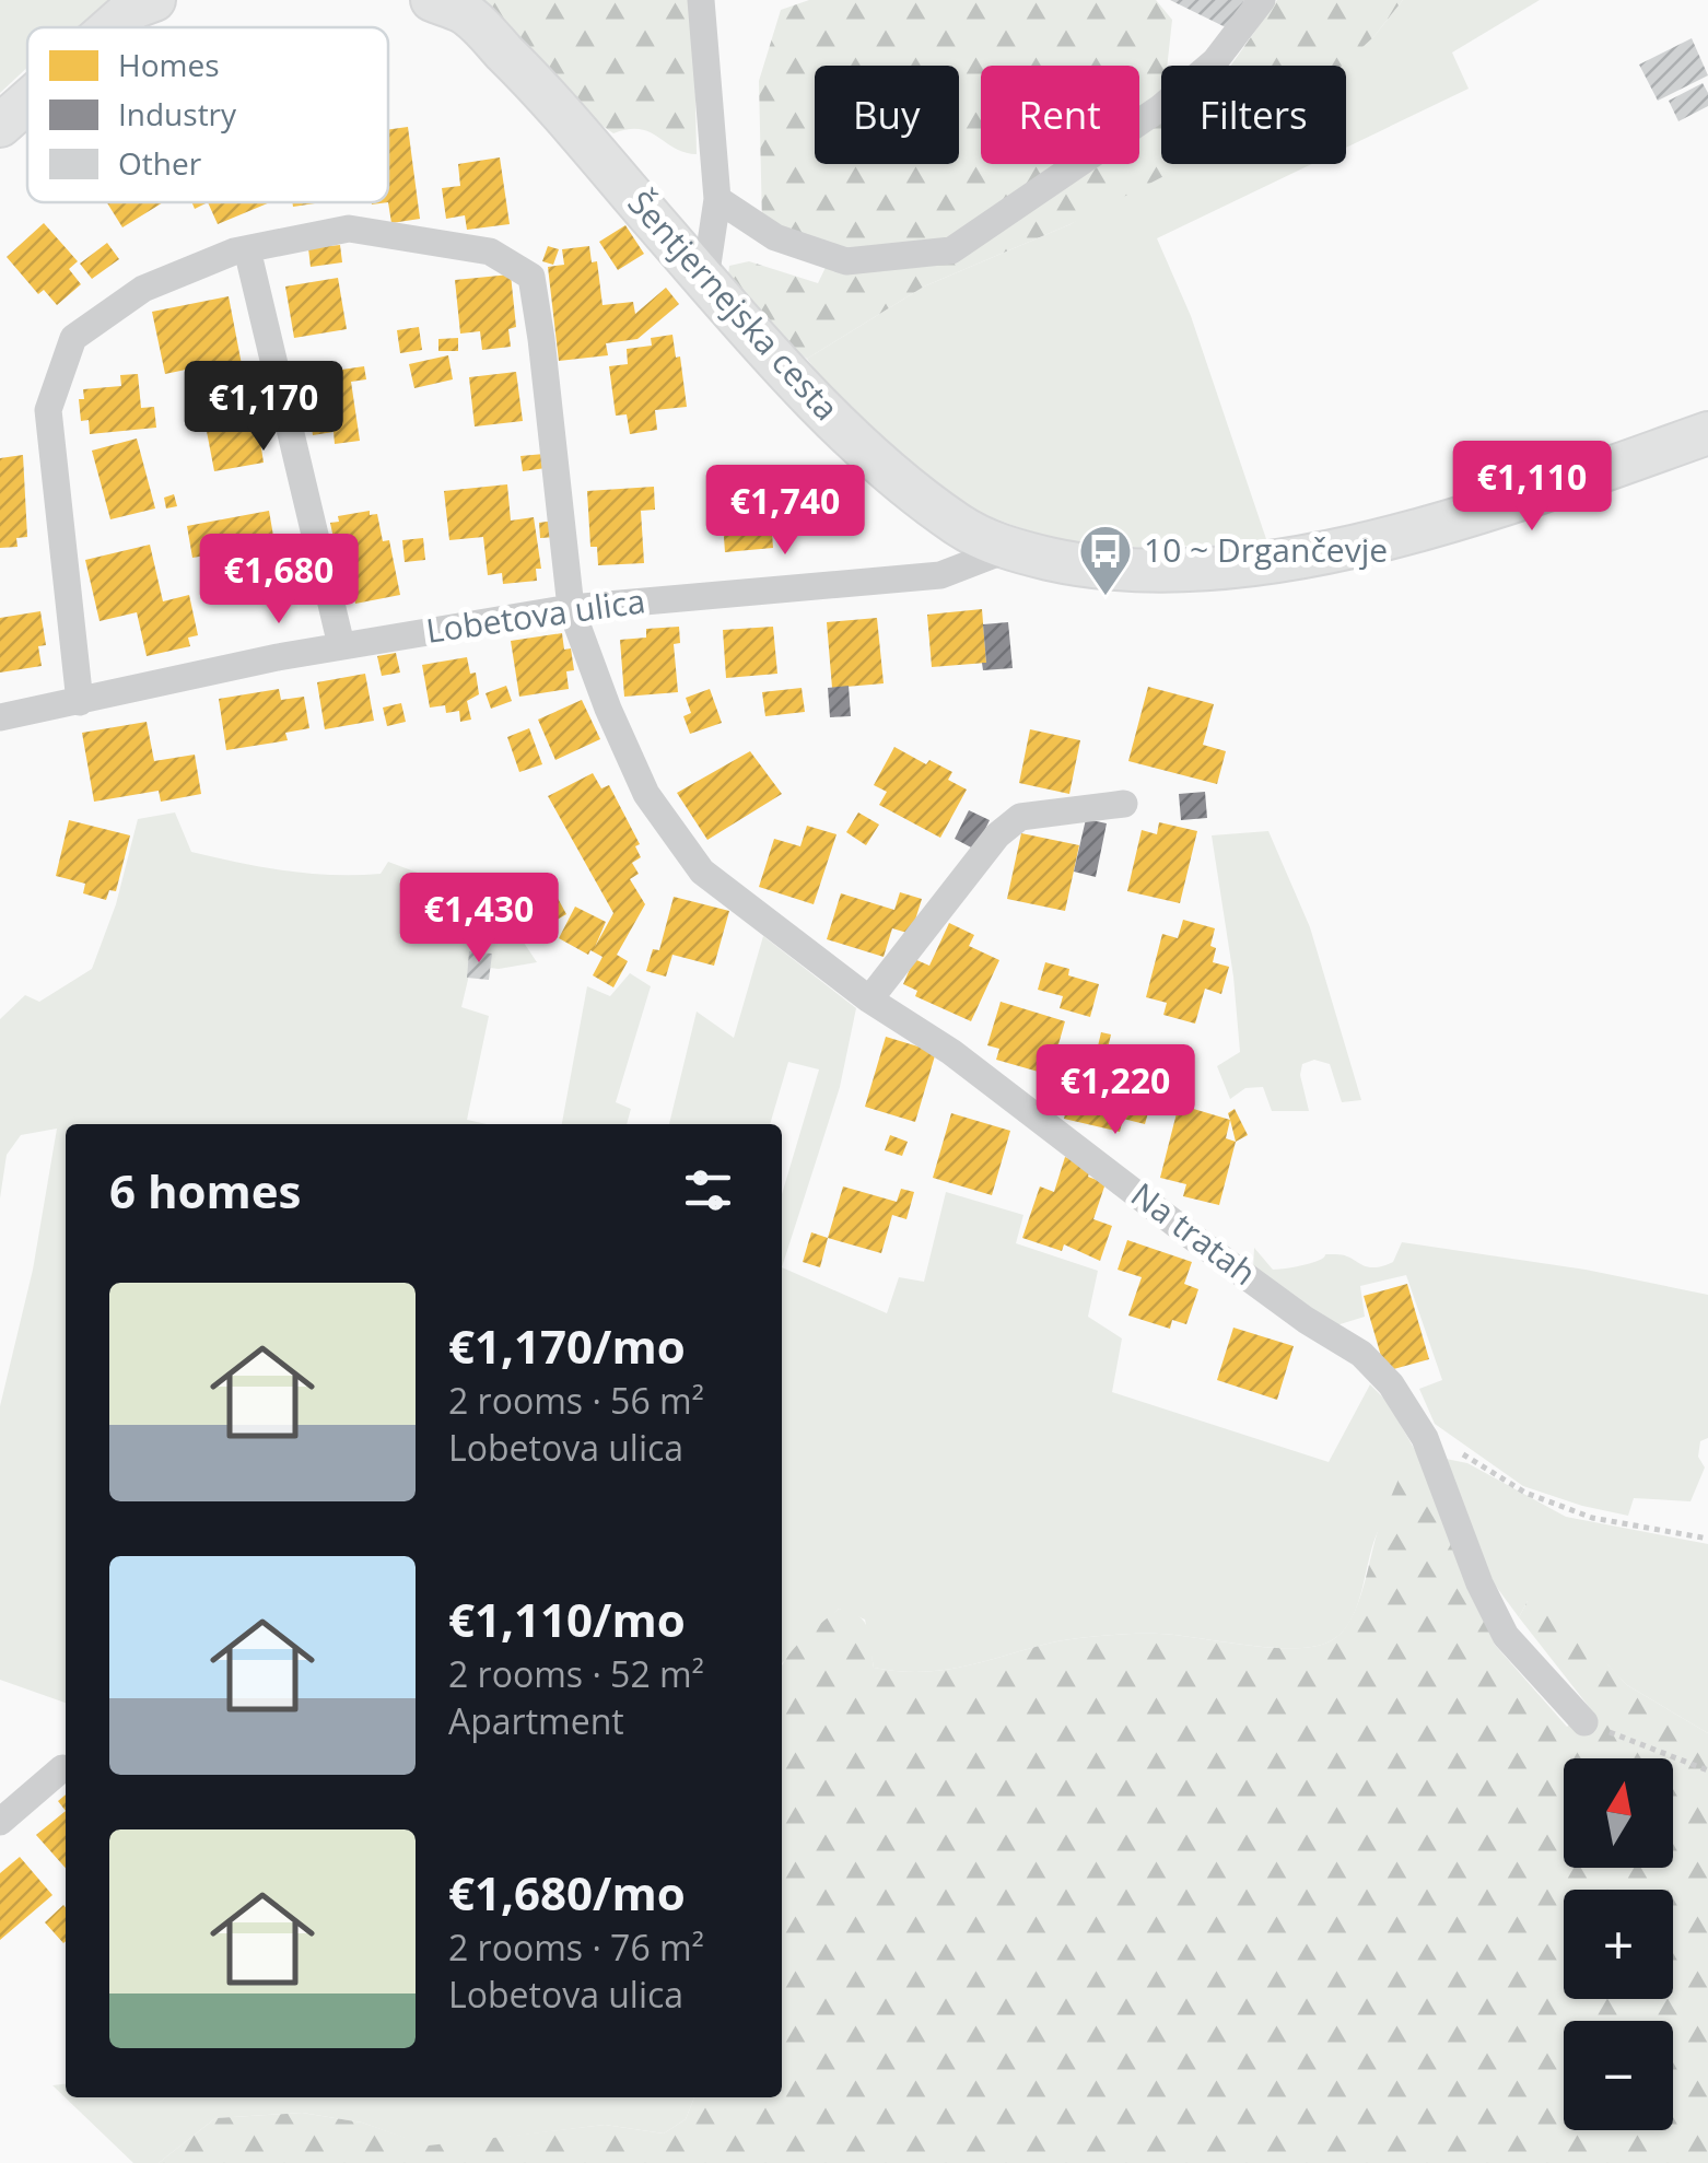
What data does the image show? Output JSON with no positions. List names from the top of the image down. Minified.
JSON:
{"streets":{"main road":["Šentjernejska cesta"],"street":["Lobetova ulica","Na tratah"]},"crossings":[["Šentjernejska cesta","Lobetova ulica"],["Lobetova ulica","Na tratah"]],"places":{"bus stop":["10 ~ Drgančevje"]},"legend":["Homes","Industry","Other"],"north":"top","page":{"chip":["Buy","Rent","Filters"],"price":["€1,170","€1,110","€1,740","€1,680","€1,430","€1,220"],"heading":"6 homes","list":[{"name":"€1,170/mo","note":"2 rooms · 56 m² · Lobetova ulica"},{"name":"€1,110/mo","note":"2 rooms · 52 m² · Apartment"},{"name":"€1,680/mo","note":"2 rooms · 76 m² · Lobetova ulica"}],"map_buttons":["+","−"]}}
